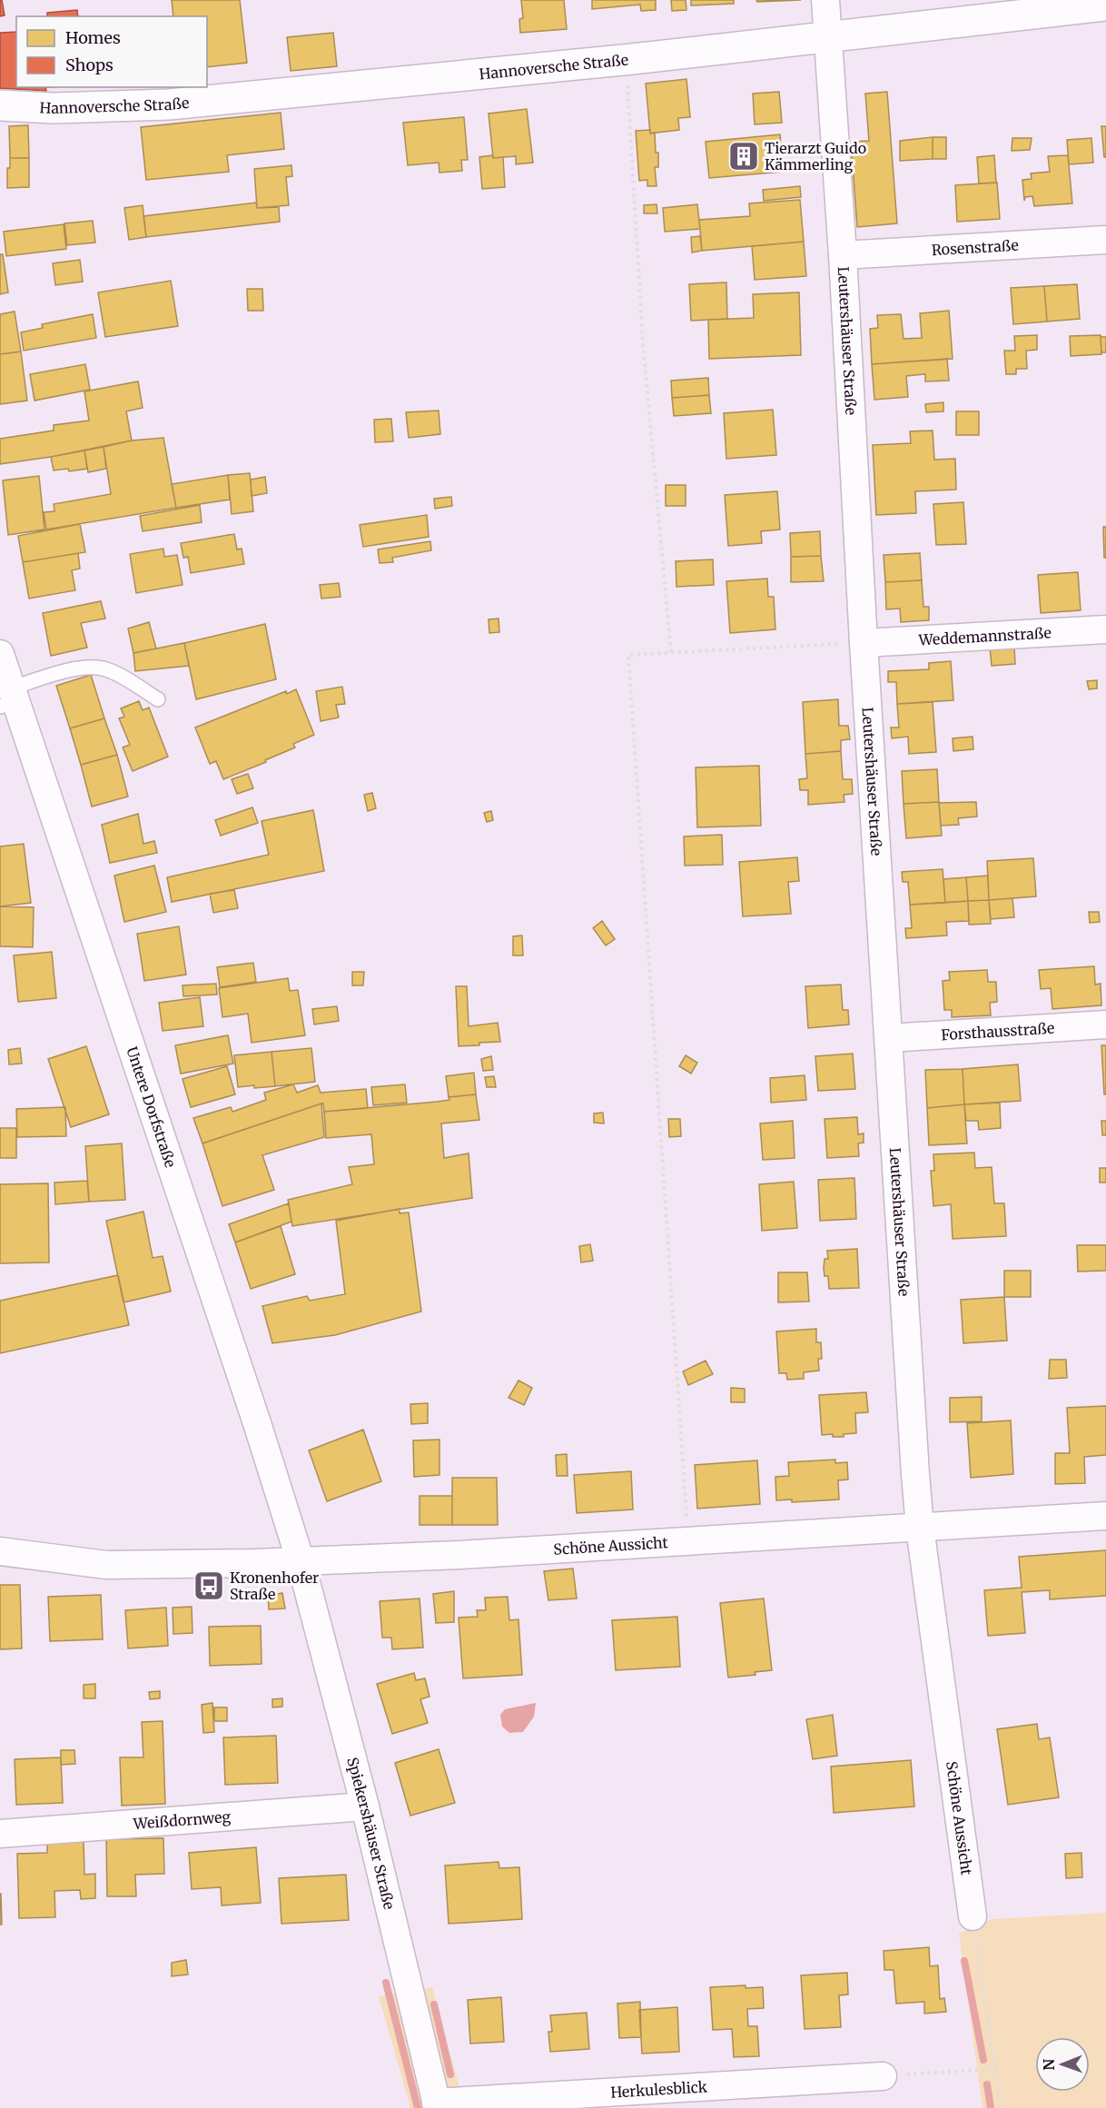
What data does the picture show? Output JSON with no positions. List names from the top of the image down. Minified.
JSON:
{"streets":{"main road":["Hannoversche Straße"],"street":["Rosenstraße","Leutershäuser Straße","Weddemannstraße","Forsthausstraße","Untere Dorfstraße","Schöne Aussicht","Weißdornweg","Spiekershäuser Straße","Herkulesblick"]},"crossings":[["Hannoversche Straße","Leutershäuser Straße"],["Rosenstraße","Leutershäuser Straße"],["Leutershäuser Straße","Weddemannstraße"],["Leutershäuser Straße","Forsthausstraße"],["Leutershäuser Straße","Schöne Aussicht"],["Untere Dorfstraße","Schöne Aussicht"],["Untere Dorfstraße","Spiekershäuser Straße"],["Schöne Aussicht","Spiekershäuser Straße"],["Weißdornweg","Spiekershäuser Straße"],["Spiekershäuser Straße","Herkulesblick"]],"places":{"building":["Tierarzt Guido Kämmerling"],"bus stop":["Kronenhofer Straße"]},"legend":["Homes","Shops"],"north":"left"}
